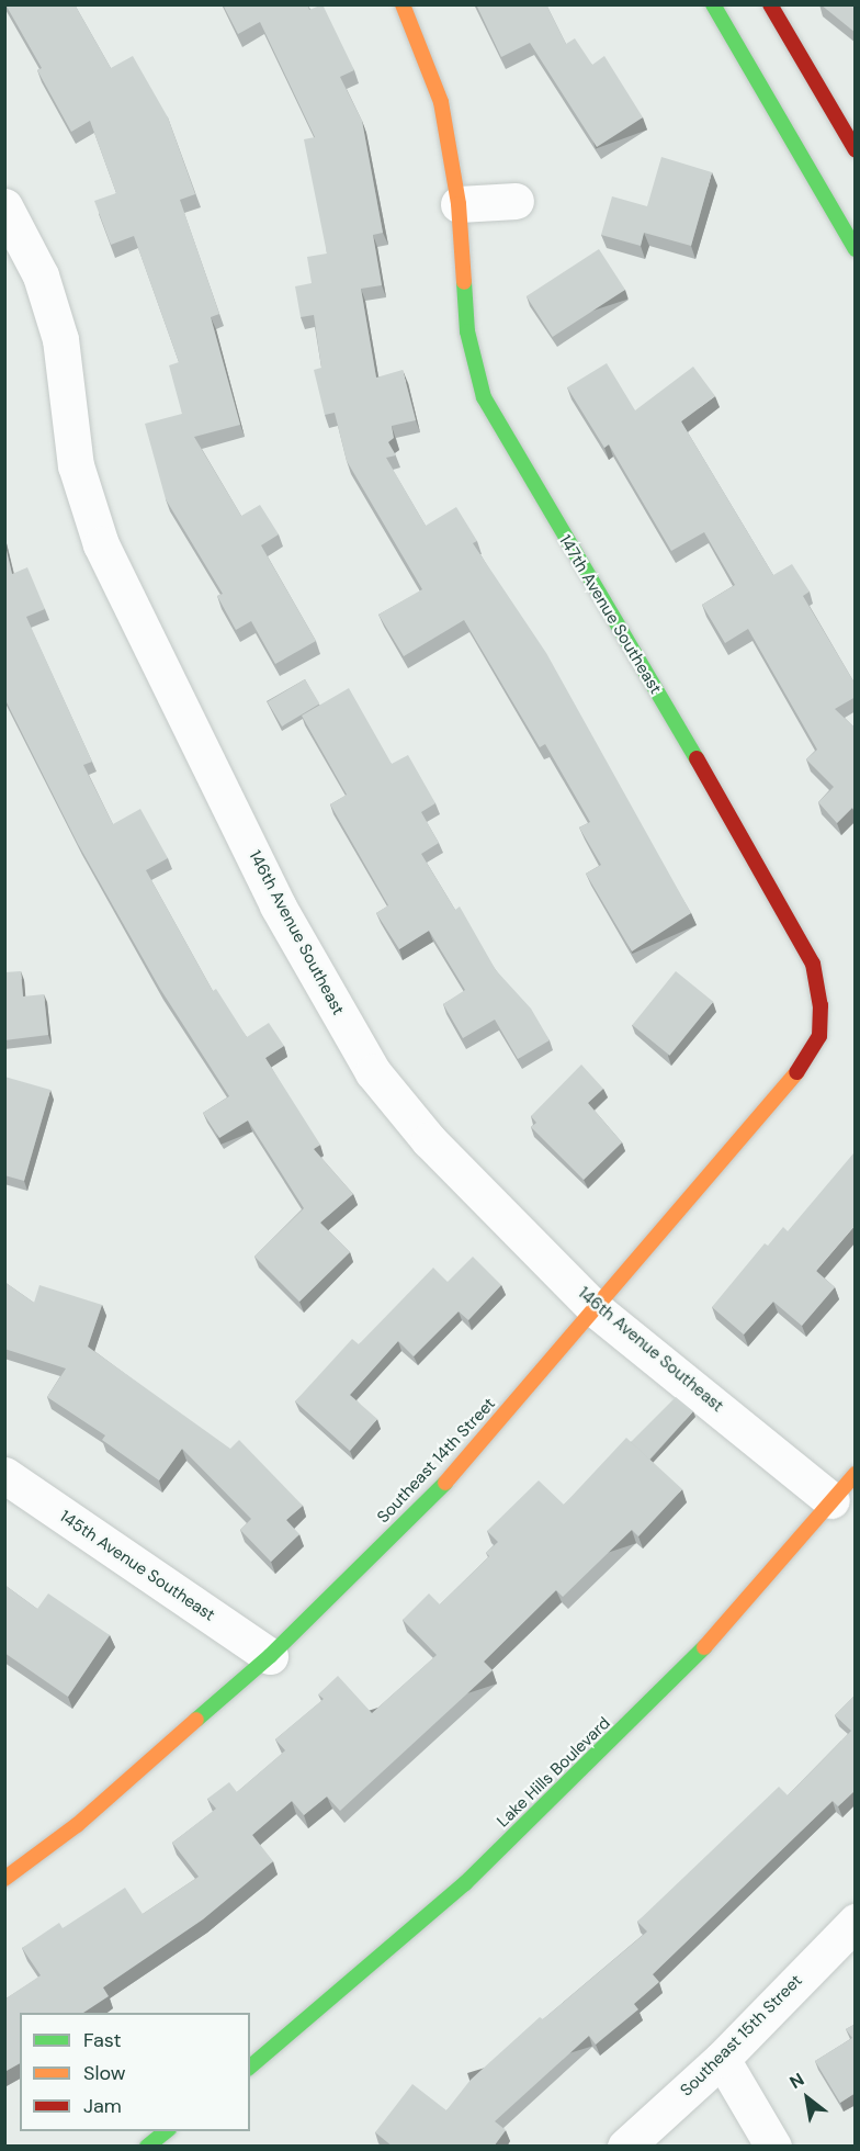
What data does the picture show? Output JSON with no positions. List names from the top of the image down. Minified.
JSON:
{"streets":{"street":["147th Avenue Southeast","146th Avenue Southeast","Southeast 14th Street","145th Avenue Southeast","Lake Hills Boulevard","Southeast 15th Street"]},"crossings":[["147th Avenue Southeast","Southeast 14th Street"],["146th Avenue Southeast","Southeast 14th Street"],["146th Avenue Southeast","Lake Hills Boulevard"],["Southeast 14th Street","145th Avenue Southeast"]],"legend":["Fast","Slow","Jam"],"north":"top left"}
